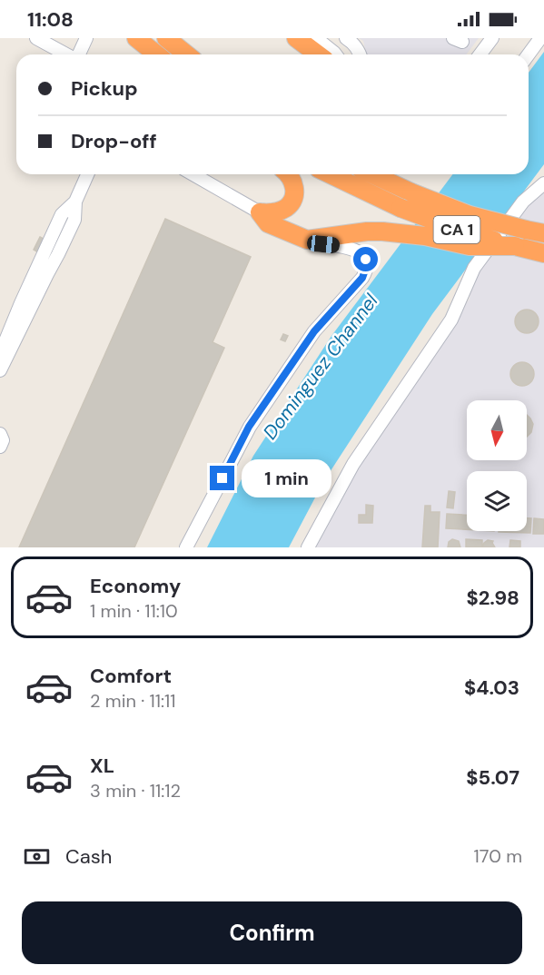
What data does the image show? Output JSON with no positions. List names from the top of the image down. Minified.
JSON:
{"streets":{"highway":["CA 1"]},"water":["Dominguez Channel"],"north":"bottom","page":{"status":"11:08","banner":["Pickup","Drop-off"],"bubble":"1 min","list":[{"name":"Economy","note":"1 min · 11:10","value":"$2.98"},{"name":"Comfort","note":"2 min · 11:11","value":"$4.03"},{"name":"XL","note":"3 min · 11:12","value":"$5.07"}],"pay":["Cash","170 m"],"buttons":"Confirm"}}
